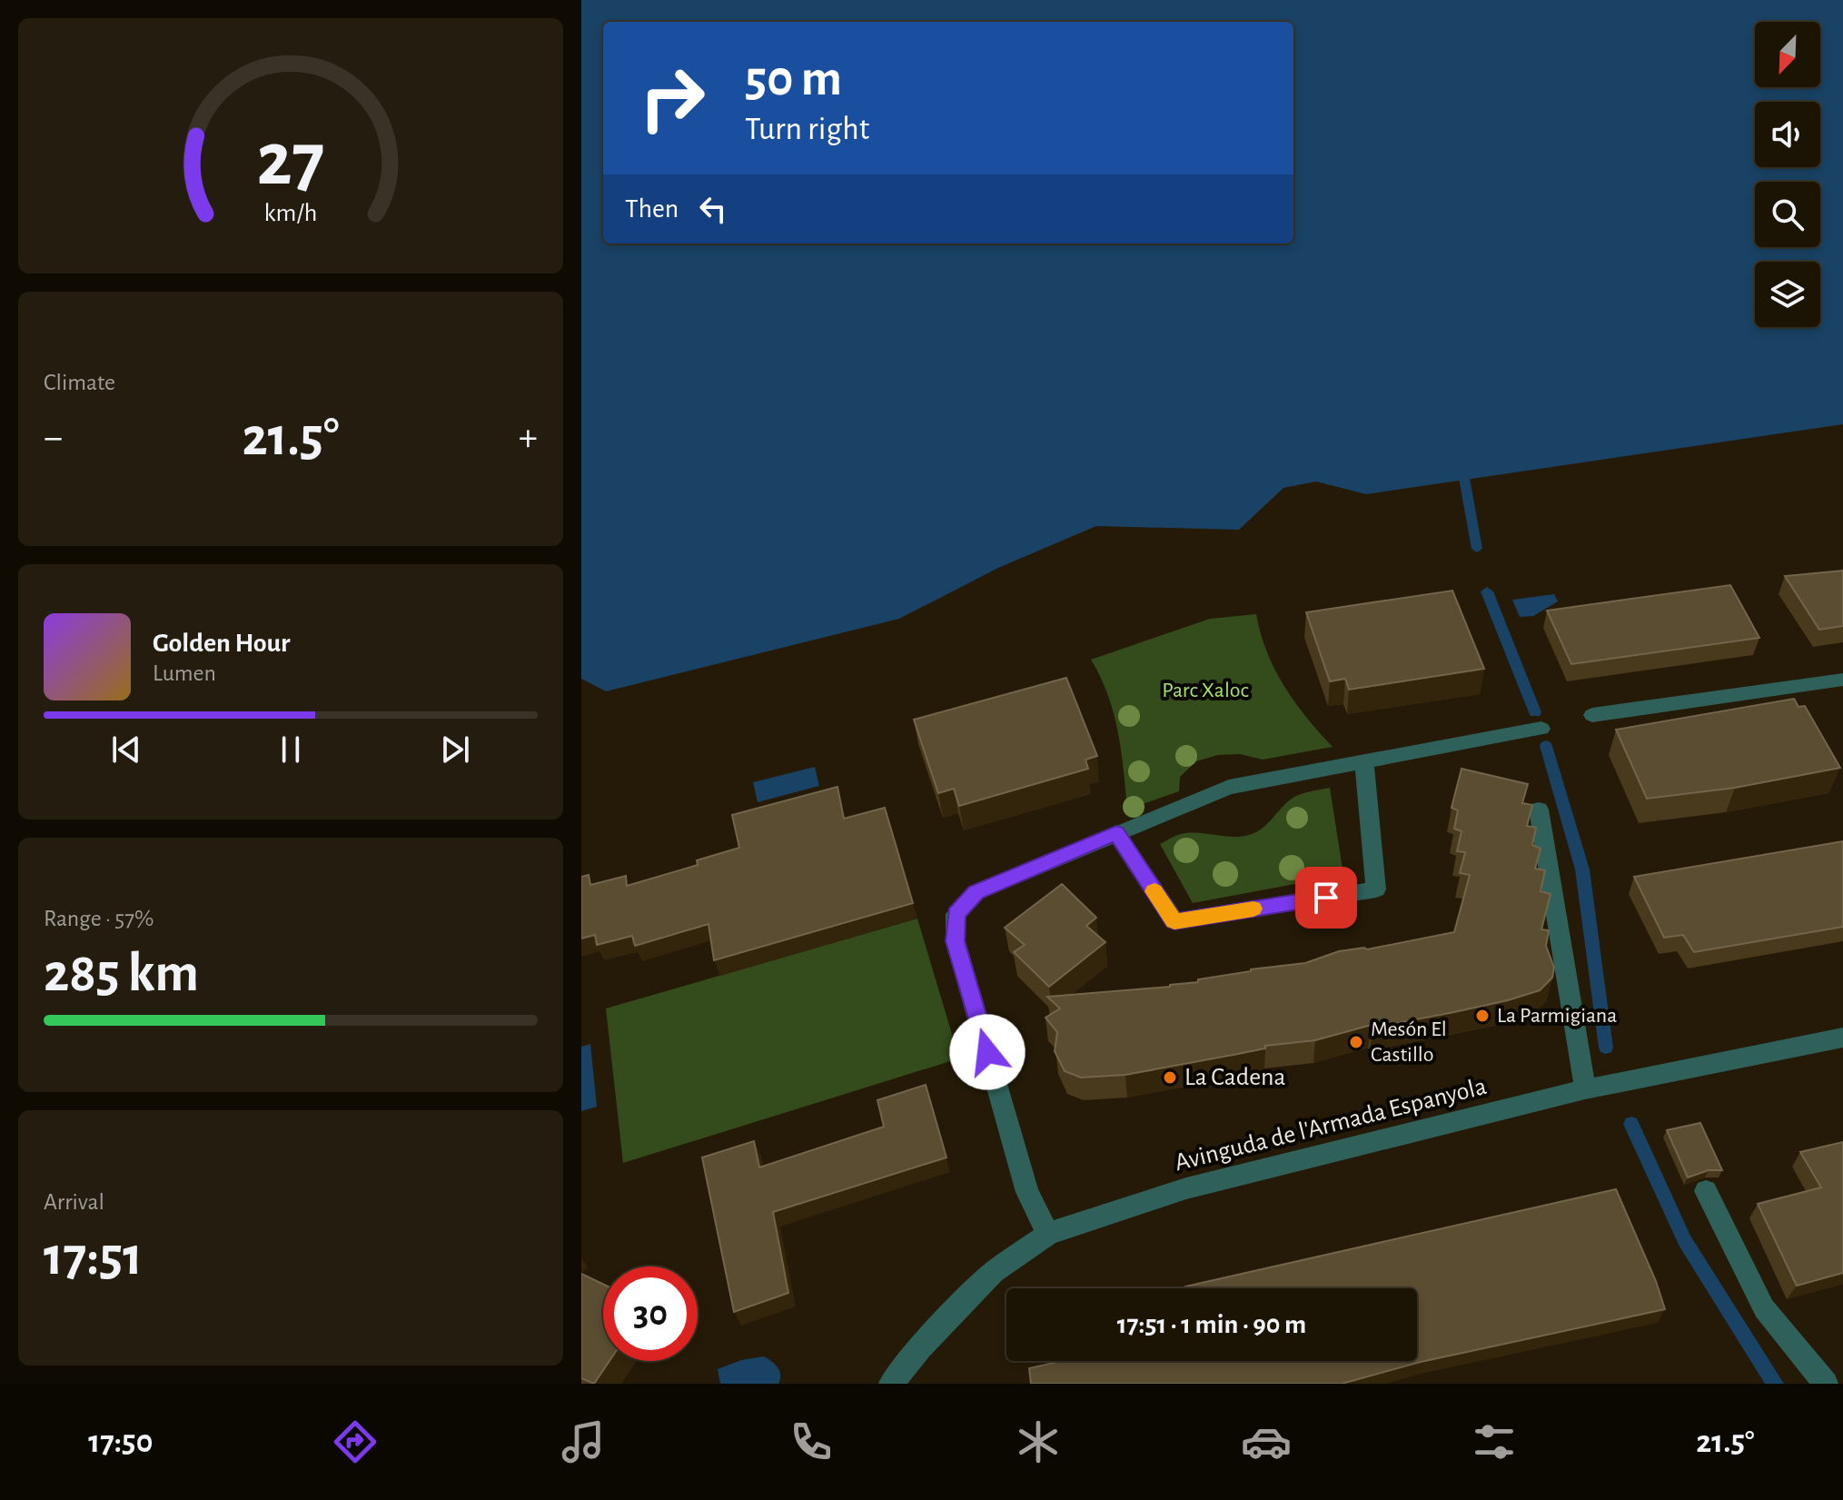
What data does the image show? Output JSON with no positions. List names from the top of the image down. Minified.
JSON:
{"streets":{"street":["Avinguda de l'Armada Espanyola"]},"parks":["Parc Xaloc"],"places":["La Parmigiana","Mesón El Castillo","La Cadena"],"north":"bottom left","page":{"turn":["50 m","Turn right"],"then":"Then","tile":["Climate",["Range · 57%","285 km"],["Arrival","17:51"]],"heat":["−","21.5°","+"],"song":["Golden Hour","Lumen"],"limit":"30","trip":"17:51 · 1 min · 90 m","tabs":["17:50","21.5°"],"gauge":["27","km/h"]}}
